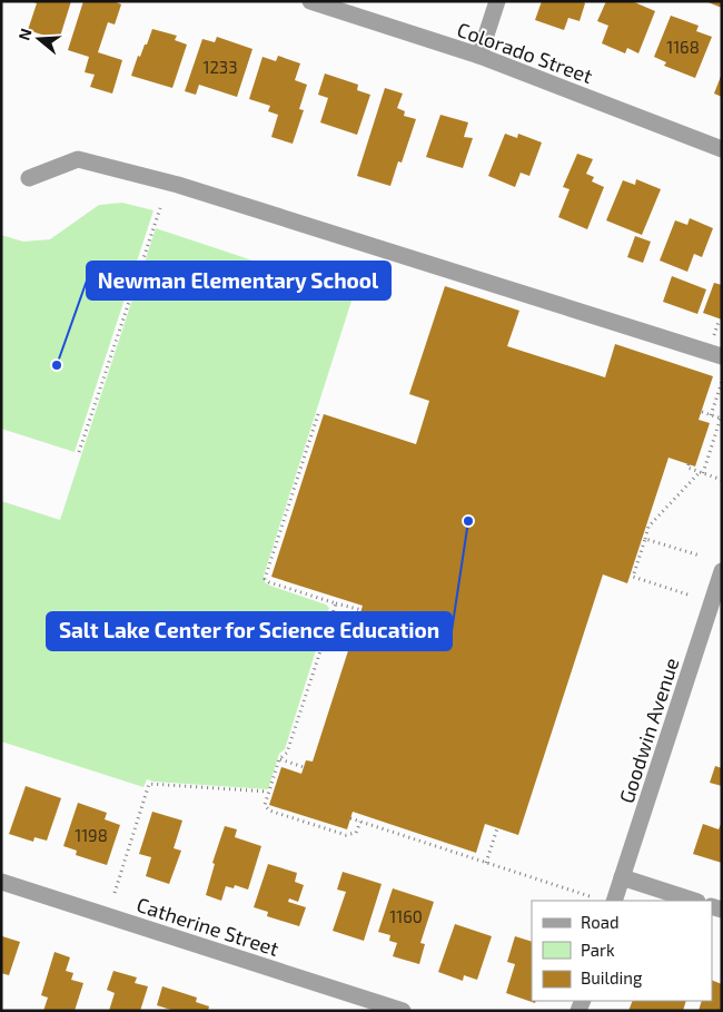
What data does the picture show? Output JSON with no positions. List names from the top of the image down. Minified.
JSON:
{"streets":{"street":["Colorado Street","Goodwin Avenue","Catherine Street"]},"places":["Newman Elementary School","Salt Lake Center for Science Education"],"house_numbers":["1168","1233","1198","1160"],"legend":["Road","Park","Building"],"north":"left"}
